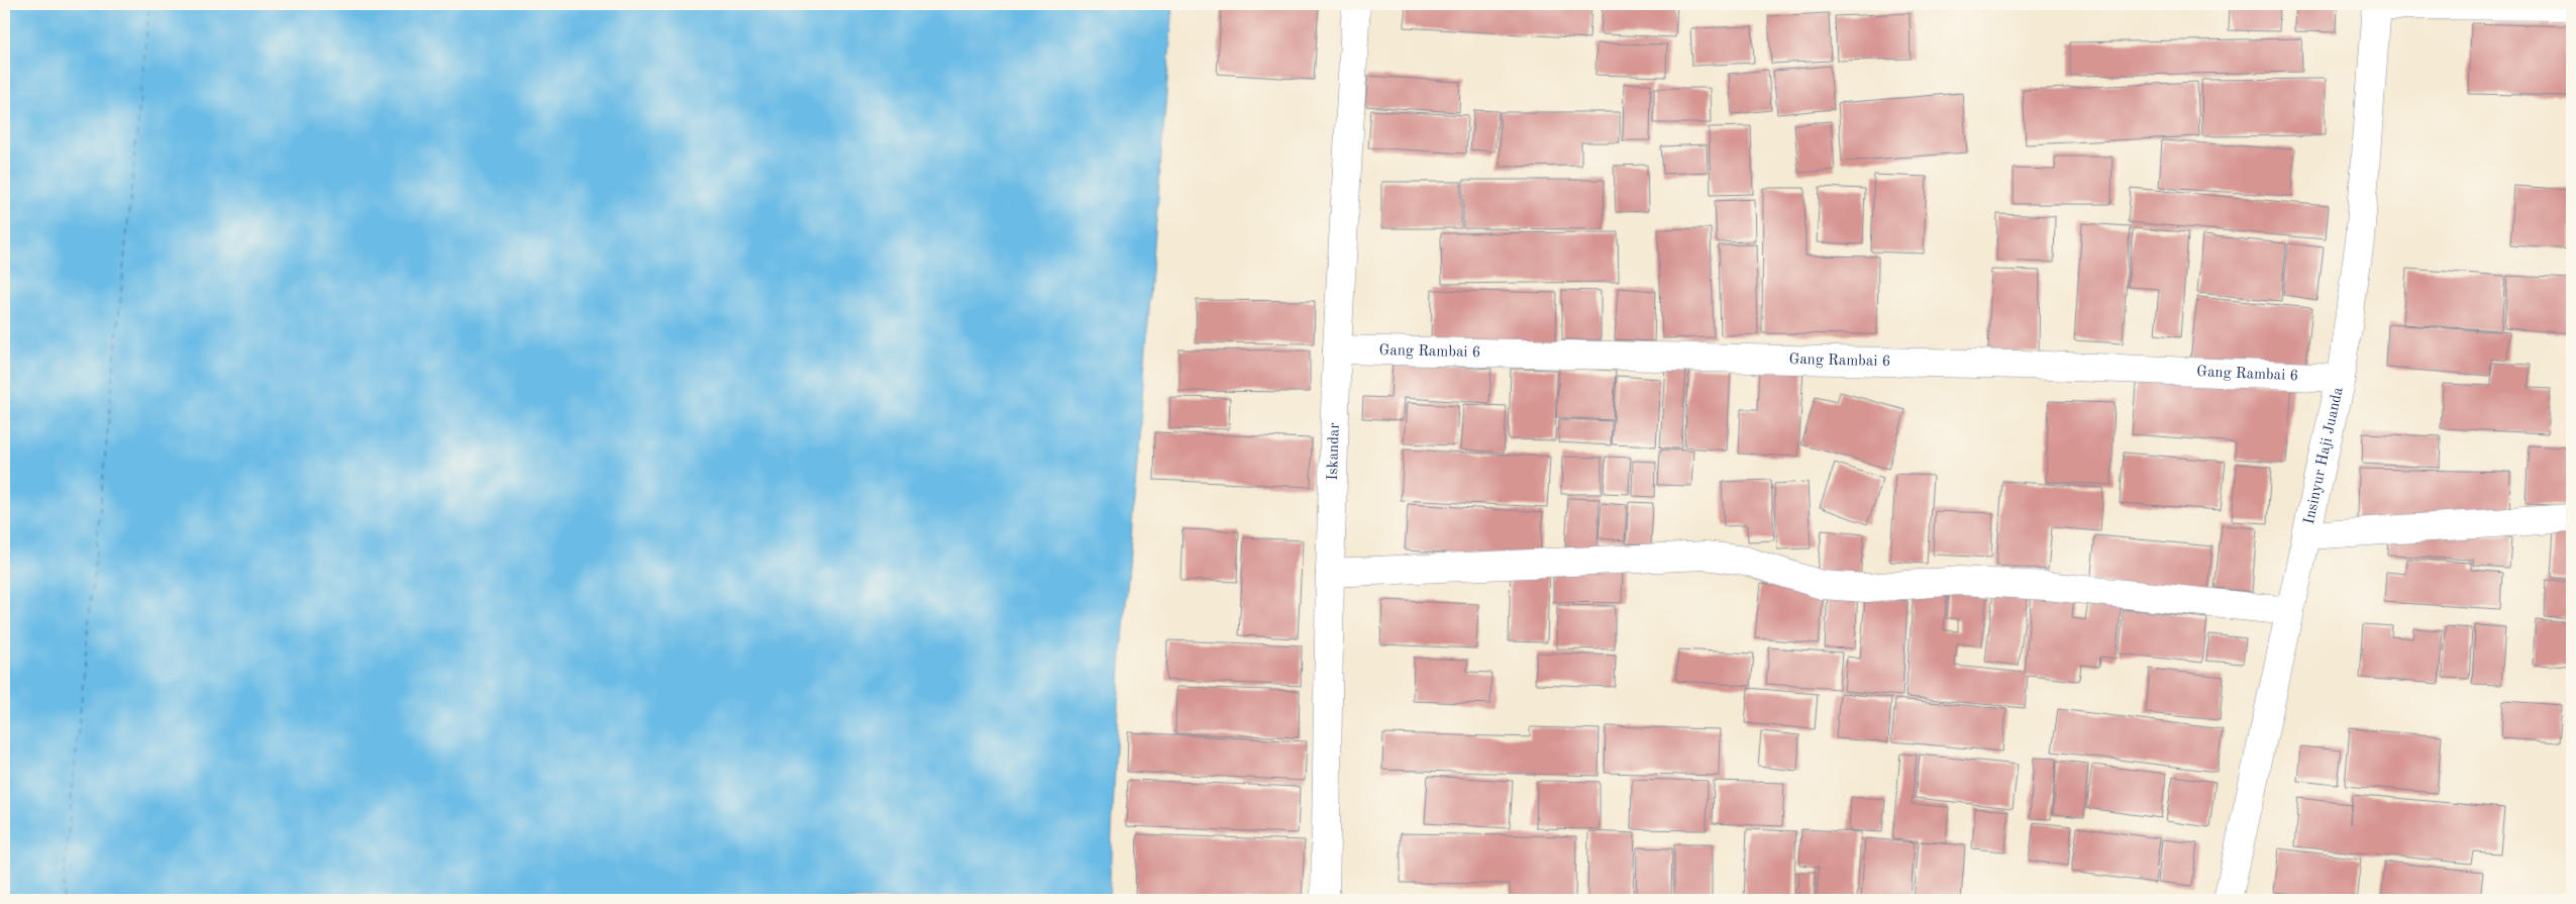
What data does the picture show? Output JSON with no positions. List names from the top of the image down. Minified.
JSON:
{"streets":{"street":["Gang Rambai 6","Iskandar","Insinyur Haji Juanda"]},"crossings":[["Gang Rambai 6","Iskandar"],["Gang Rambai 6","Insinyur Haji Juanda"]]}
